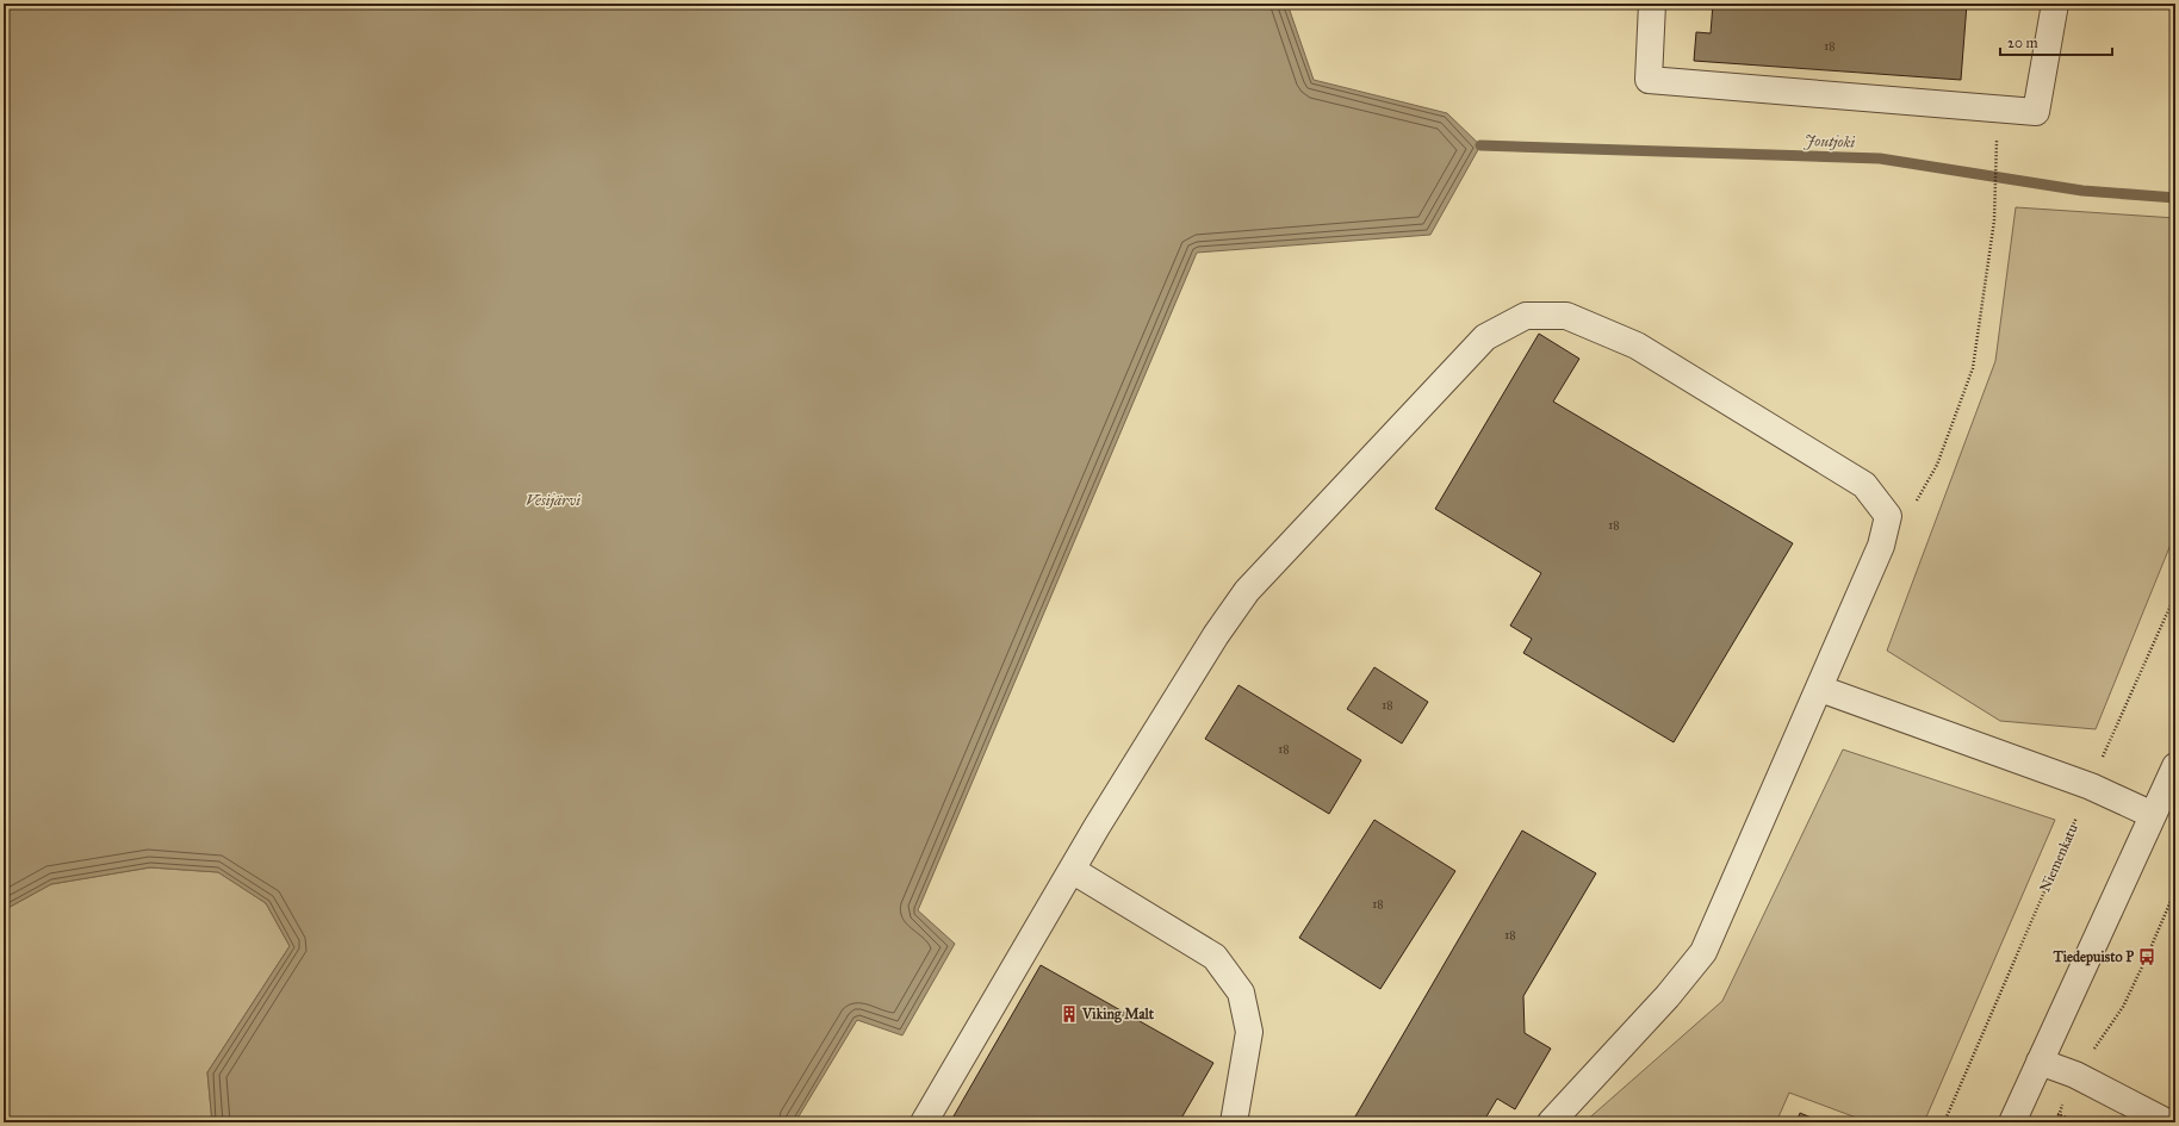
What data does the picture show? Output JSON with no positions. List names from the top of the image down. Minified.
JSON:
{"streets":{"path":["Niemenkatu"]},"water":["Joutjoki","Vesijärvi"],"places":{"bus stop":["Tiedepuisto P"],"building":["Viking Malt"]},"house_numbers":["18","18","18","18","18","18"],"scale_bar":"20 m"}
